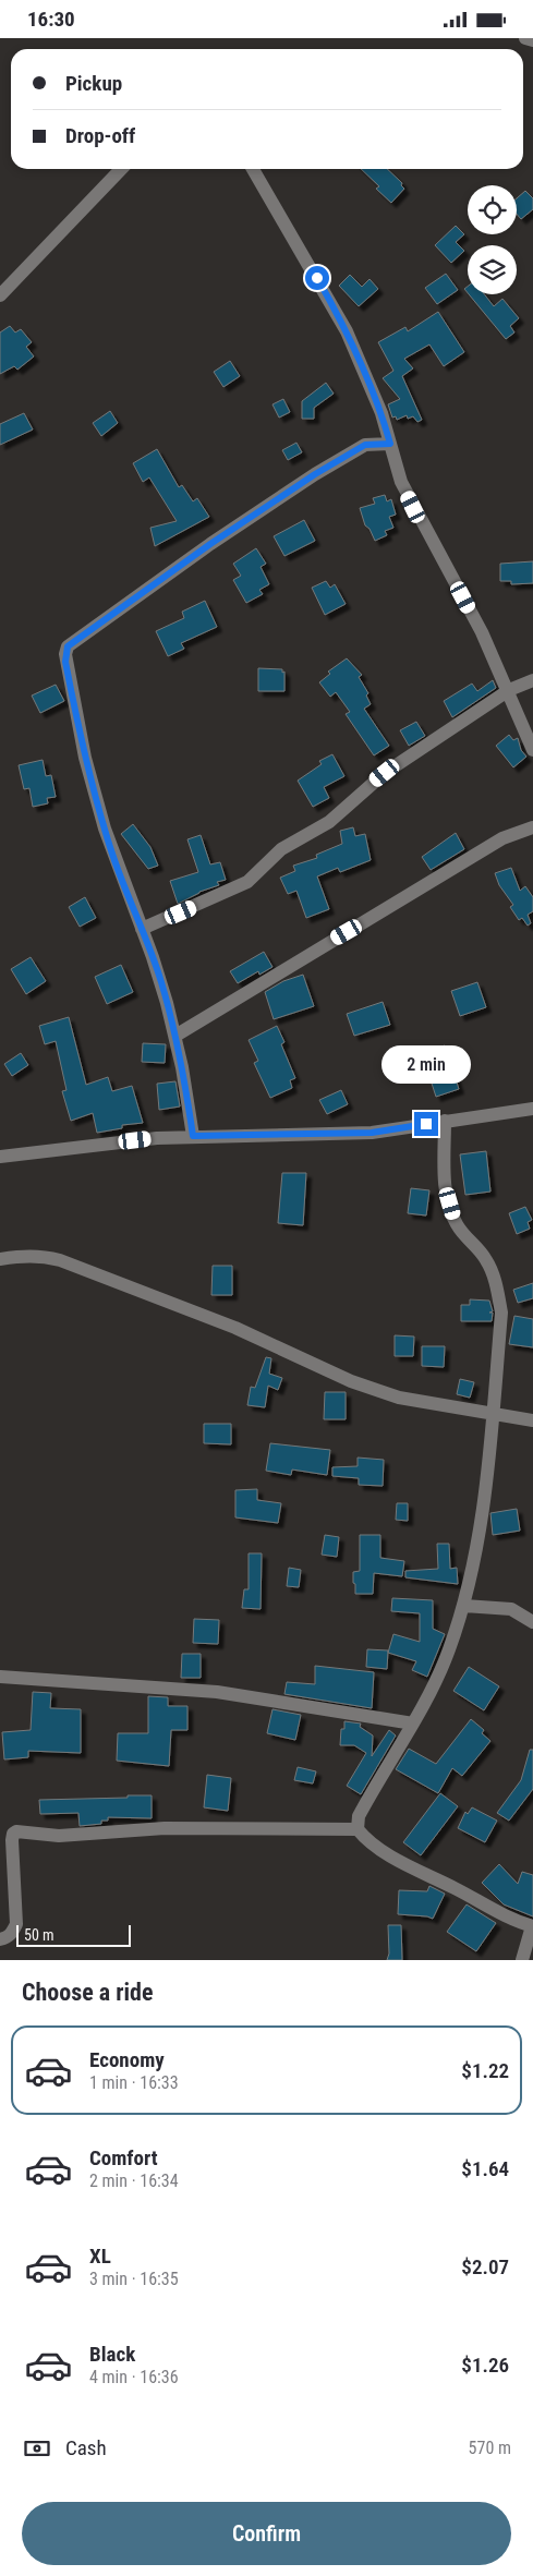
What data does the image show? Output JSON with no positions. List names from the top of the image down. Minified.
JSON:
{"scale_bar":"50 m","page":{"status":"16:30","banner":["Pickup","Drop-off"],"bubble":"2 min","scale":"50 m","heading":"Choose a ride","list":[{"name":"Economy","note":"1 min · 16:33","value":"$1.22"},{"name":"Comfort","note":"2 min · 16:34","value":"$1.64"},{"name":"XL","note":"3 min · 16:35","value":"$2.07"},{"name":"Black","note":"4 min · 16:36","value":"$1.26"}],"pay":["Cash","570 m"],"buttons":"Confirm"}}
